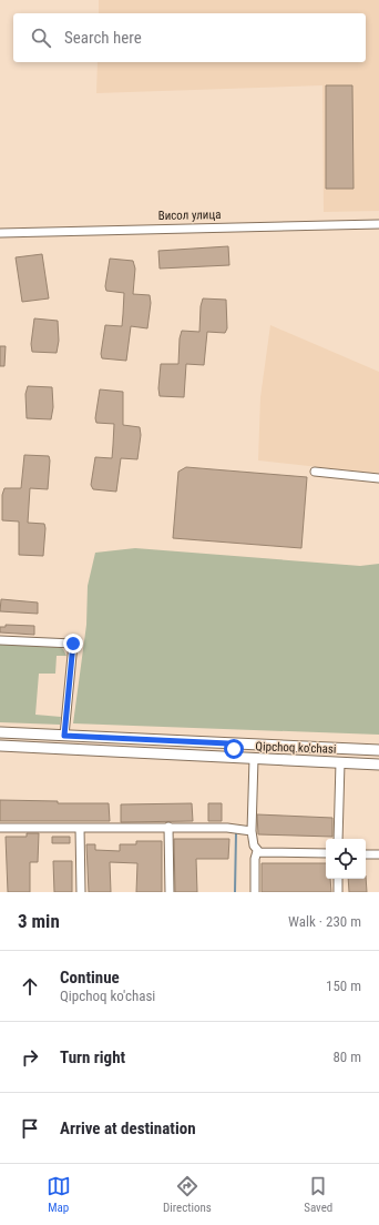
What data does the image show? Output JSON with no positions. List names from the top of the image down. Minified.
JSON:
{"streets":{"main road":["Qipchoq ko'chasi"],"street":["Висол улица"]},"page":{"search":"Search here","heading":["3 min","Walk · 230 m"],"list":[["Continue","Qipchoq ko'chasi","150 m"],["Turn right","80 m"],"Arrive at destination"],"nav":["Map","Directions","Saved"]}}
